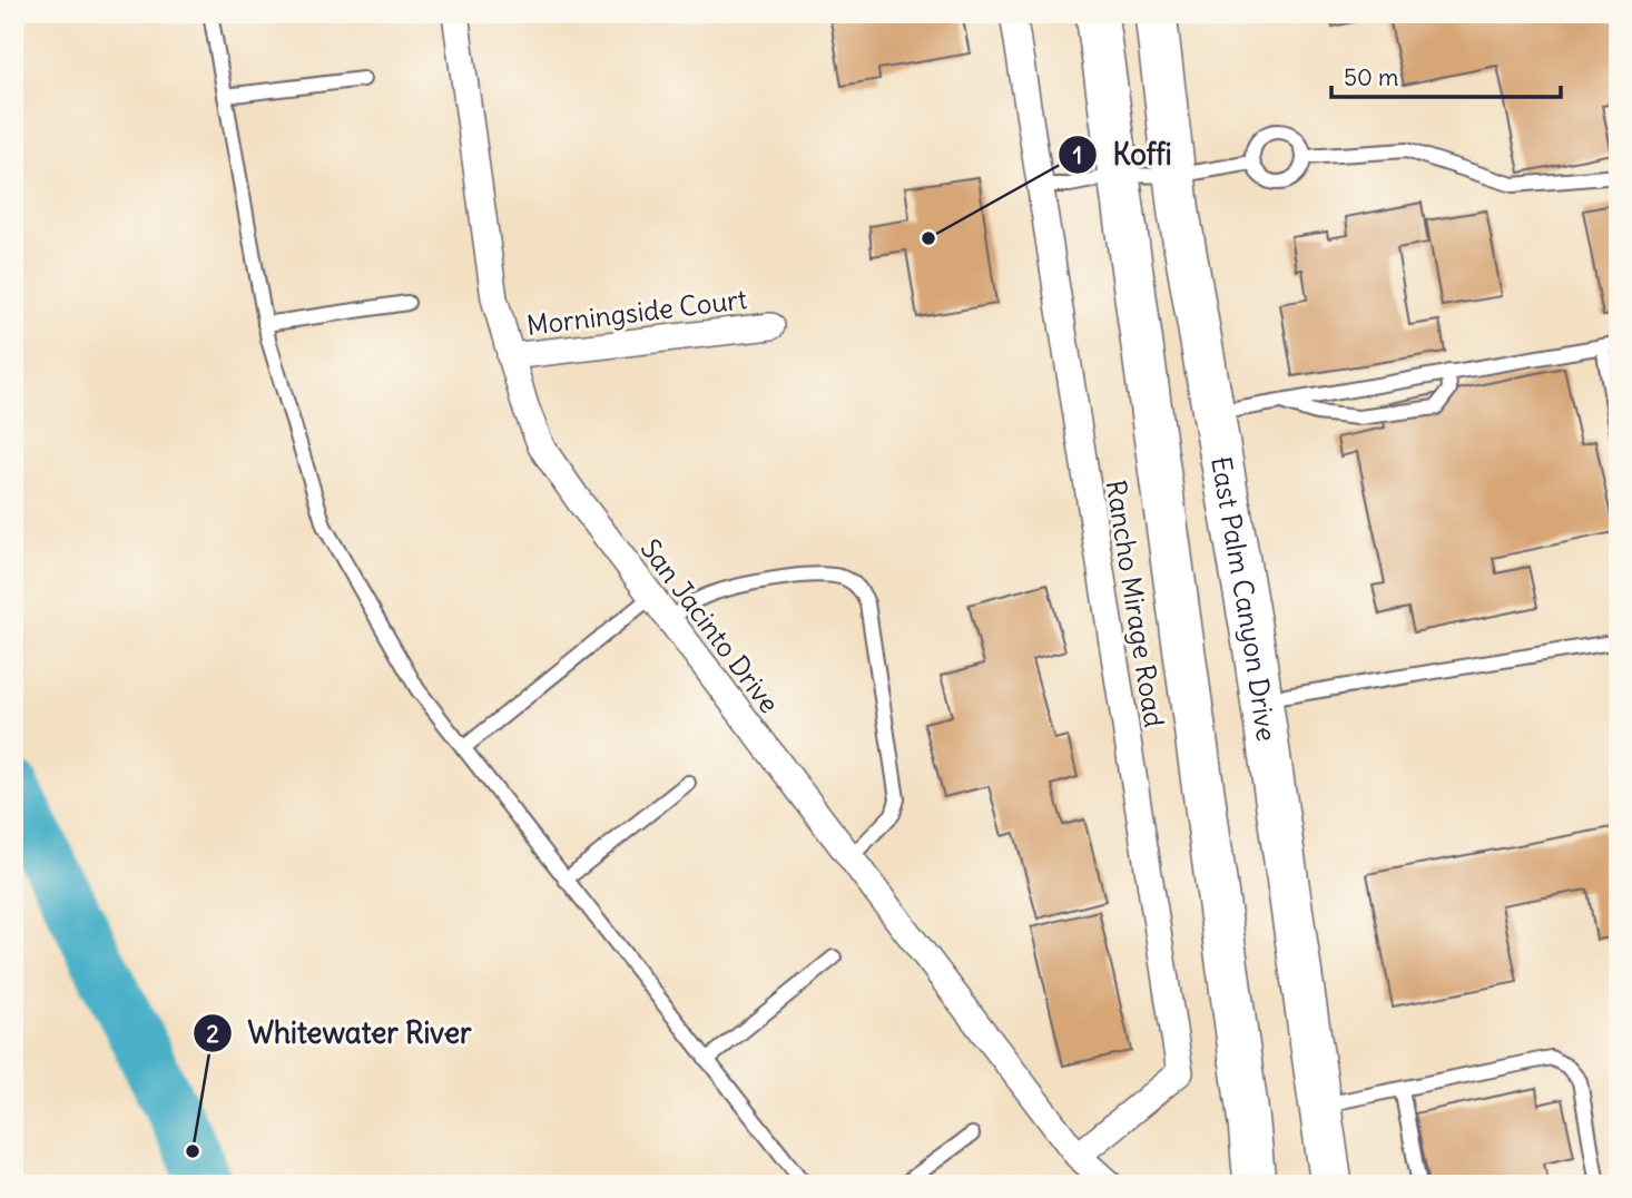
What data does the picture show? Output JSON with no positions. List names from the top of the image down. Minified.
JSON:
{"streets":{"main road":["East Palm Canyon Drive"],"street":["Morningside Court","Rancho Mirage Road","San Jacinto Drive"]},"crossings":[["Morningside Court","San Jacinto Drive"],["Rancho Mirage Road","San Jacinto Drive"]],"places":["Koffi","Whitewater River"],"scale_bar":"50 m"}
